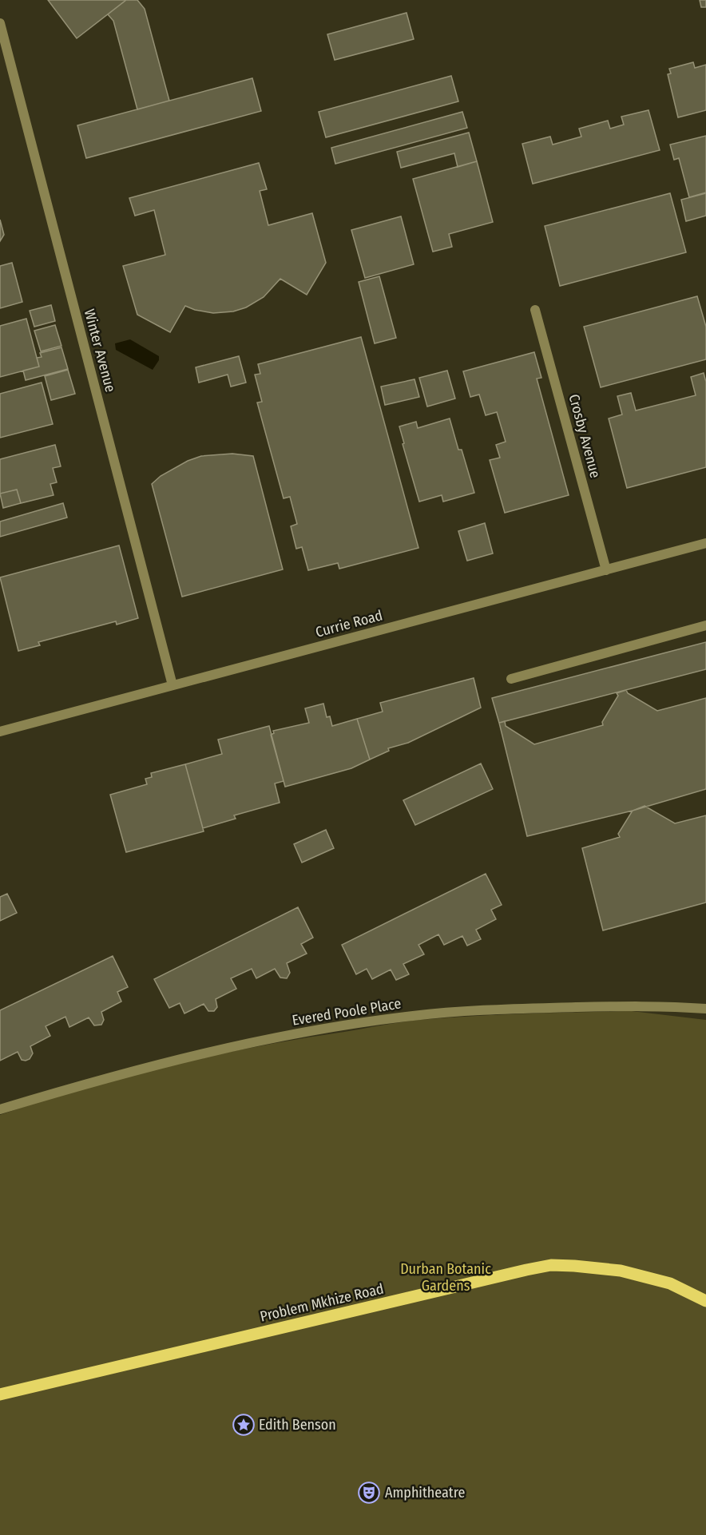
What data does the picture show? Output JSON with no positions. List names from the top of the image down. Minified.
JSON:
{"streets":{"main road":["Problem Mkhize Road"],"street":["Winter Avenue","Crosby Avenue","Currie Road","Evered Poole Place"]},"crossings":[["Winter Avenue","Currie Road"],["Crosby Avenue","Currie Road"]],"parks":["Durban Botanic Gardens"],"places":{"place":["Edith Benson"],"theatre":["Amphitheatre"]}}
